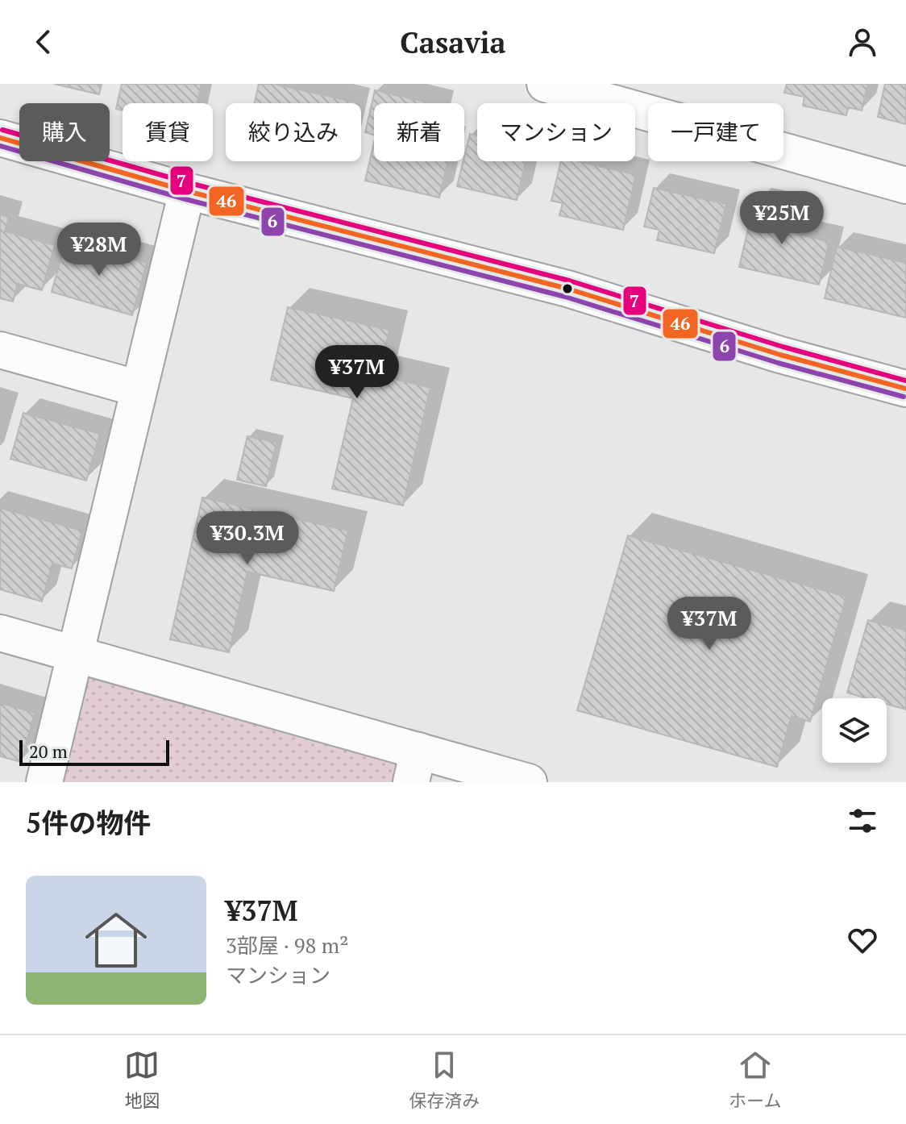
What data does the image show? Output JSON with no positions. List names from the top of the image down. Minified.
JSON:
{"lines":["transit line 7","transit line 46","transit line 6"],"scale_bar":"20 m","page":{"header":"Casavia","chip":["購入","賃貸","絞り込み","新着","マンション","一戸建て"],"price":["¥25M","¥28M","¥37M","¥30.3M","¥37M"],"scale":"20 m","heading":"5件の物件","list":[{"name":"¥37M","note":"3部屋 · 98 m² · マンション"}],"tabs":["地図","保存済み","ホーム"]}}
